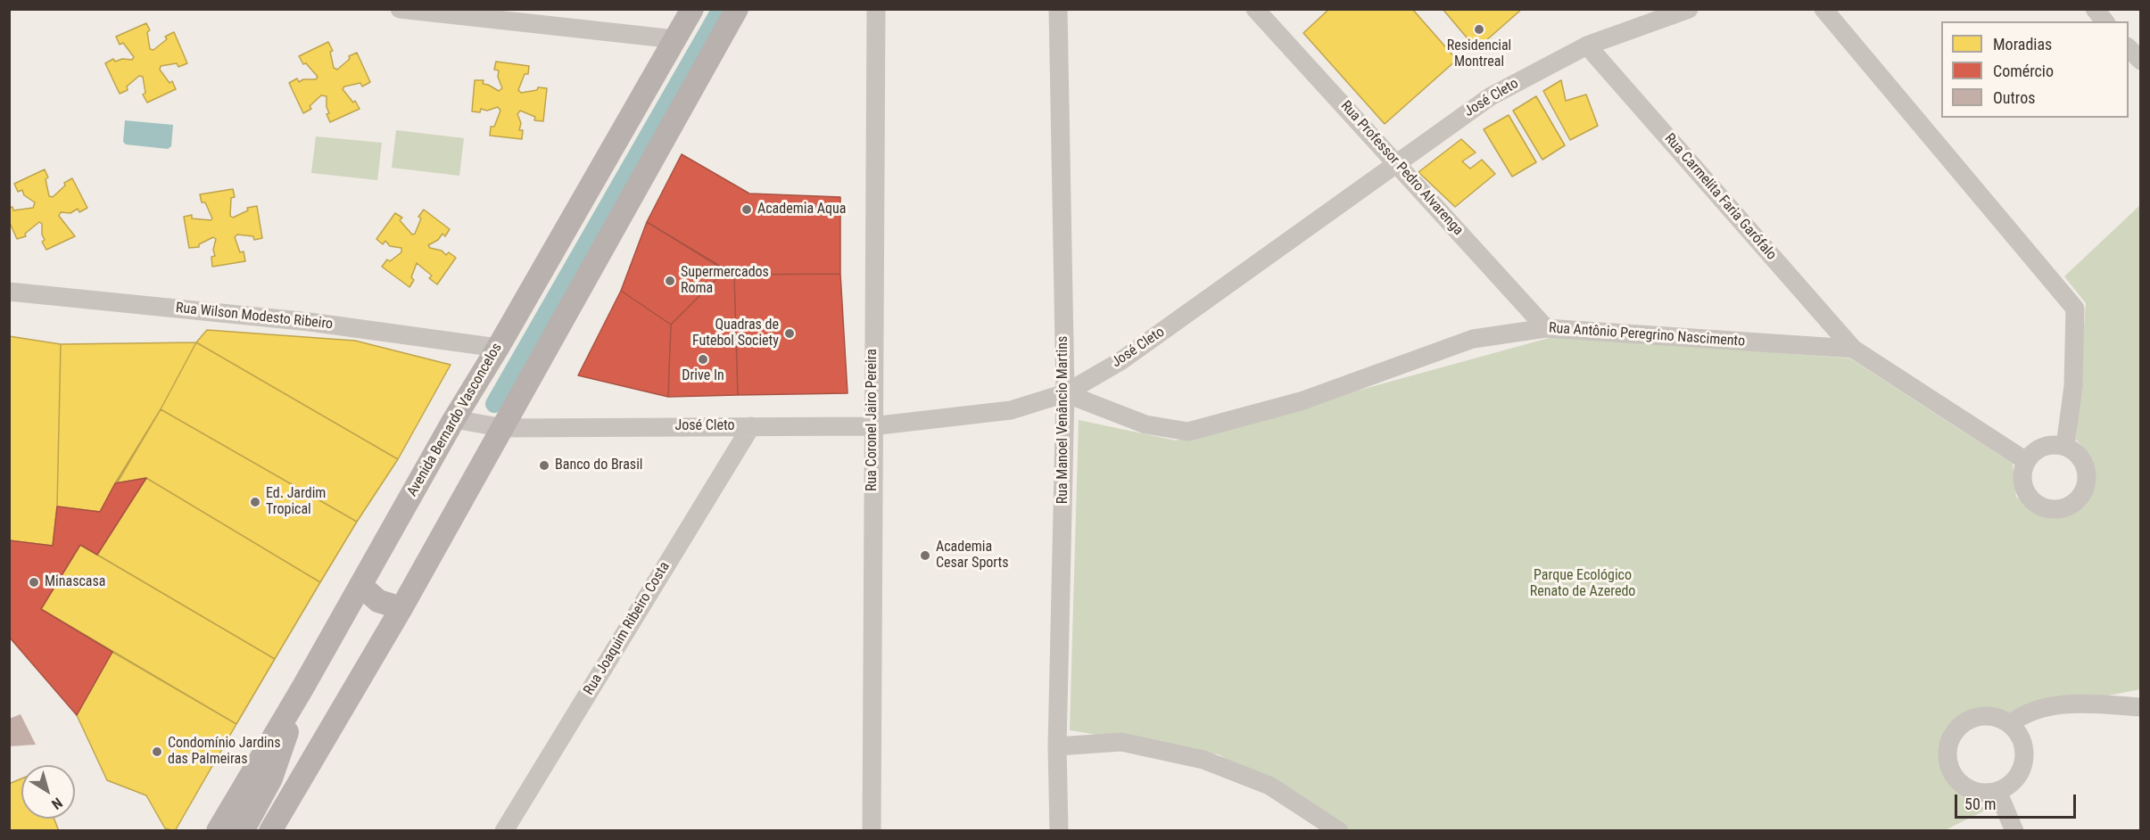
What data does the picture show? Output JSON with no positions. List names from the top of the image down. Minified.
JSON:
{"streets":{"main road":["Avenida Bernardo Vasconcelos"],"street":["José Cleto","Rua Professor Pedro Alvarenga","Rua Carmelita Faria Garófalo","Rua Wilson Modesto Ribeiro","Rua Antônio Peregrino Nascimento","Rua Coronel Jairo Pereira","Rua Manoel Venâncio Martins","Rua Joaquim Ribeiro Costa"]},"crossings":[["José Cleto","Rua Professor Pedro Alvarenga"],["José Cleto","Rua Carmelita Faria Garófalo"],["José Cleto","Rua Antônio Peregrino Nascimento"],["José Cleto","Avenida Bernardo Vasconcelos"],["José Cleto","Rua Coronel Jairo Pereira"],["José Cleto","Rua Manoel Venâncio Martins"],["José Cleto","Rua Joaquim Ribeiro Costa"],["Rua Professor Pedro Alvarenga","Rua Antônio Peregrino Nascimento"],["Rua Carmelita Faria Garófalo","Rua Antônio Peregrino Nascimento"],["Rua Wilson Modesto Ribeiro","Avenida Bernardo Vasconcelos"],["Rua Antônio Peregrino Nascimento","Rua Manoel Venâncio Martins"]],"parks":["Parque Ecológico Renato de Azeredo"],"places":["Residencial Montreal","Academia Aqua","Supermercados Roma","Quadras de Futebol Society","Drive In","Banco do Brasil","Ed. Jardim Tropical","Academia Cesar Sports","Minascasa","Condomínio Jardins das Palmeiras"],"legend":["Moradias","Comércio","Outros"],"scale_bar":"50 m","north":"bottom right"}
